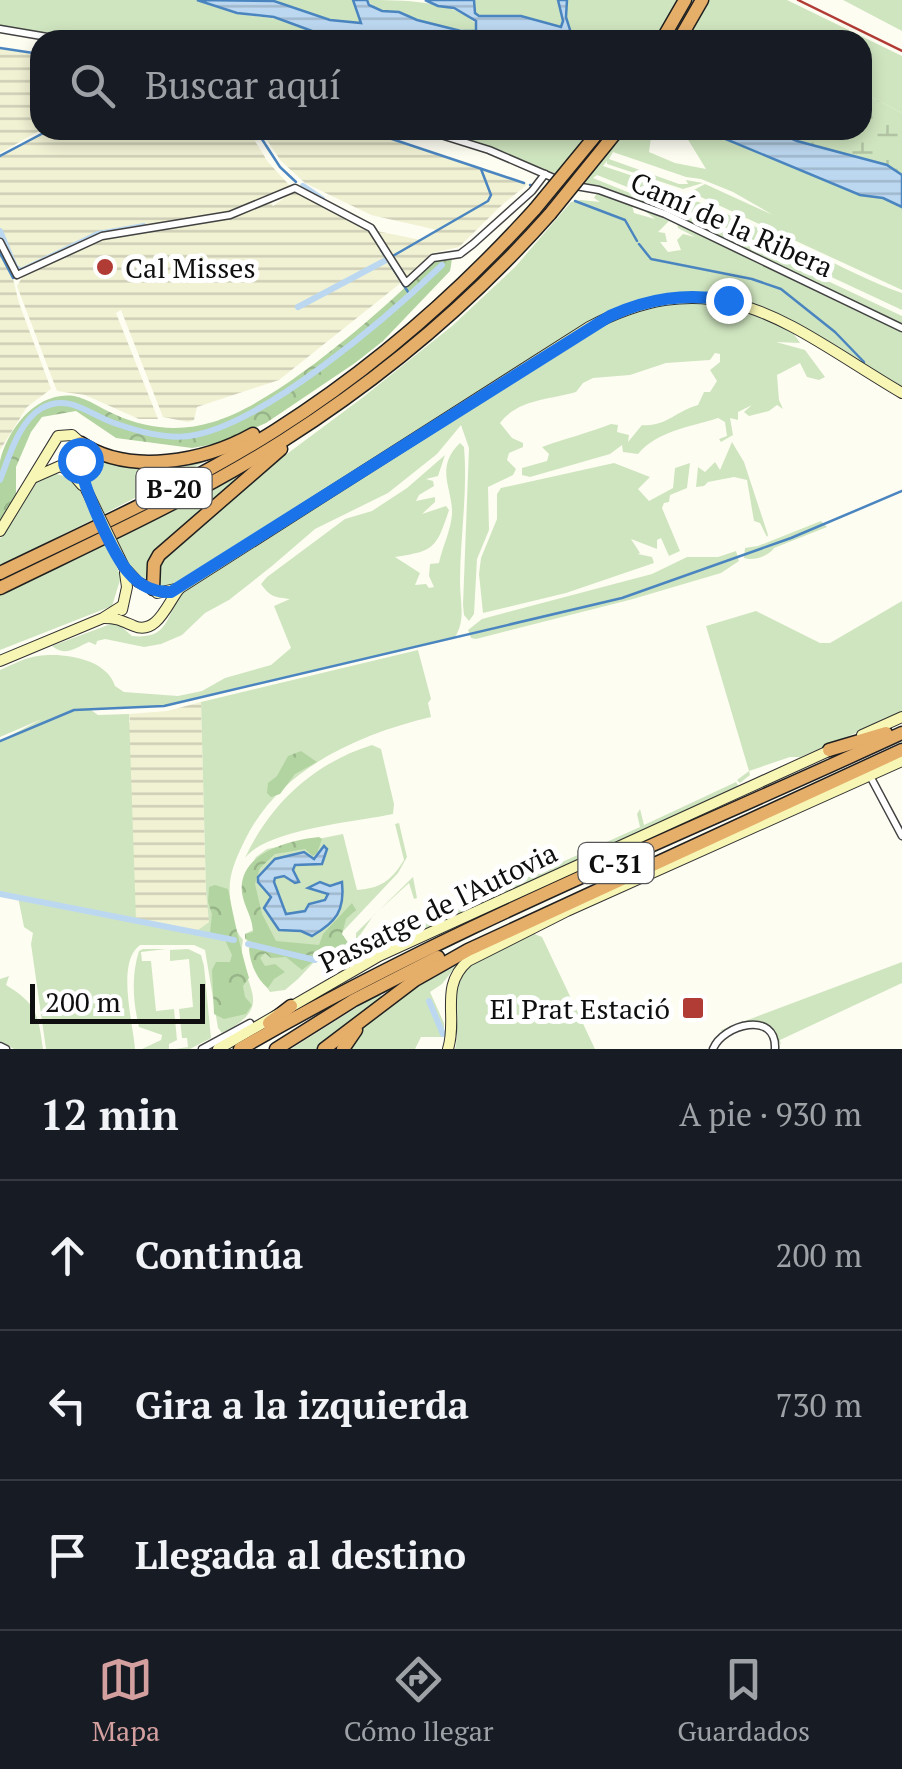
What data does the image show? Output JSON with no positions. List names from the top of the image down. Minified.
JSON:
{"streets":{"highway":["B-20","C-31"],"main road":["Passatge de l'Autovia"],"street":["Camí de la Ribera"]},"places":{"other":["Cal Misses"],"transit":["El Prat Estació"]},"scale_bar":"200 m","page":{"search":"Buscar aquí","scale":"200 m","heading":["12 min","A pie · 930 m"],"list":[["Continúa","200 m"],["Gira a la izquierda","730 m"],"Llegada al destino"],"nav":["Mapa","Cómo llegar","Guardados"]}}
